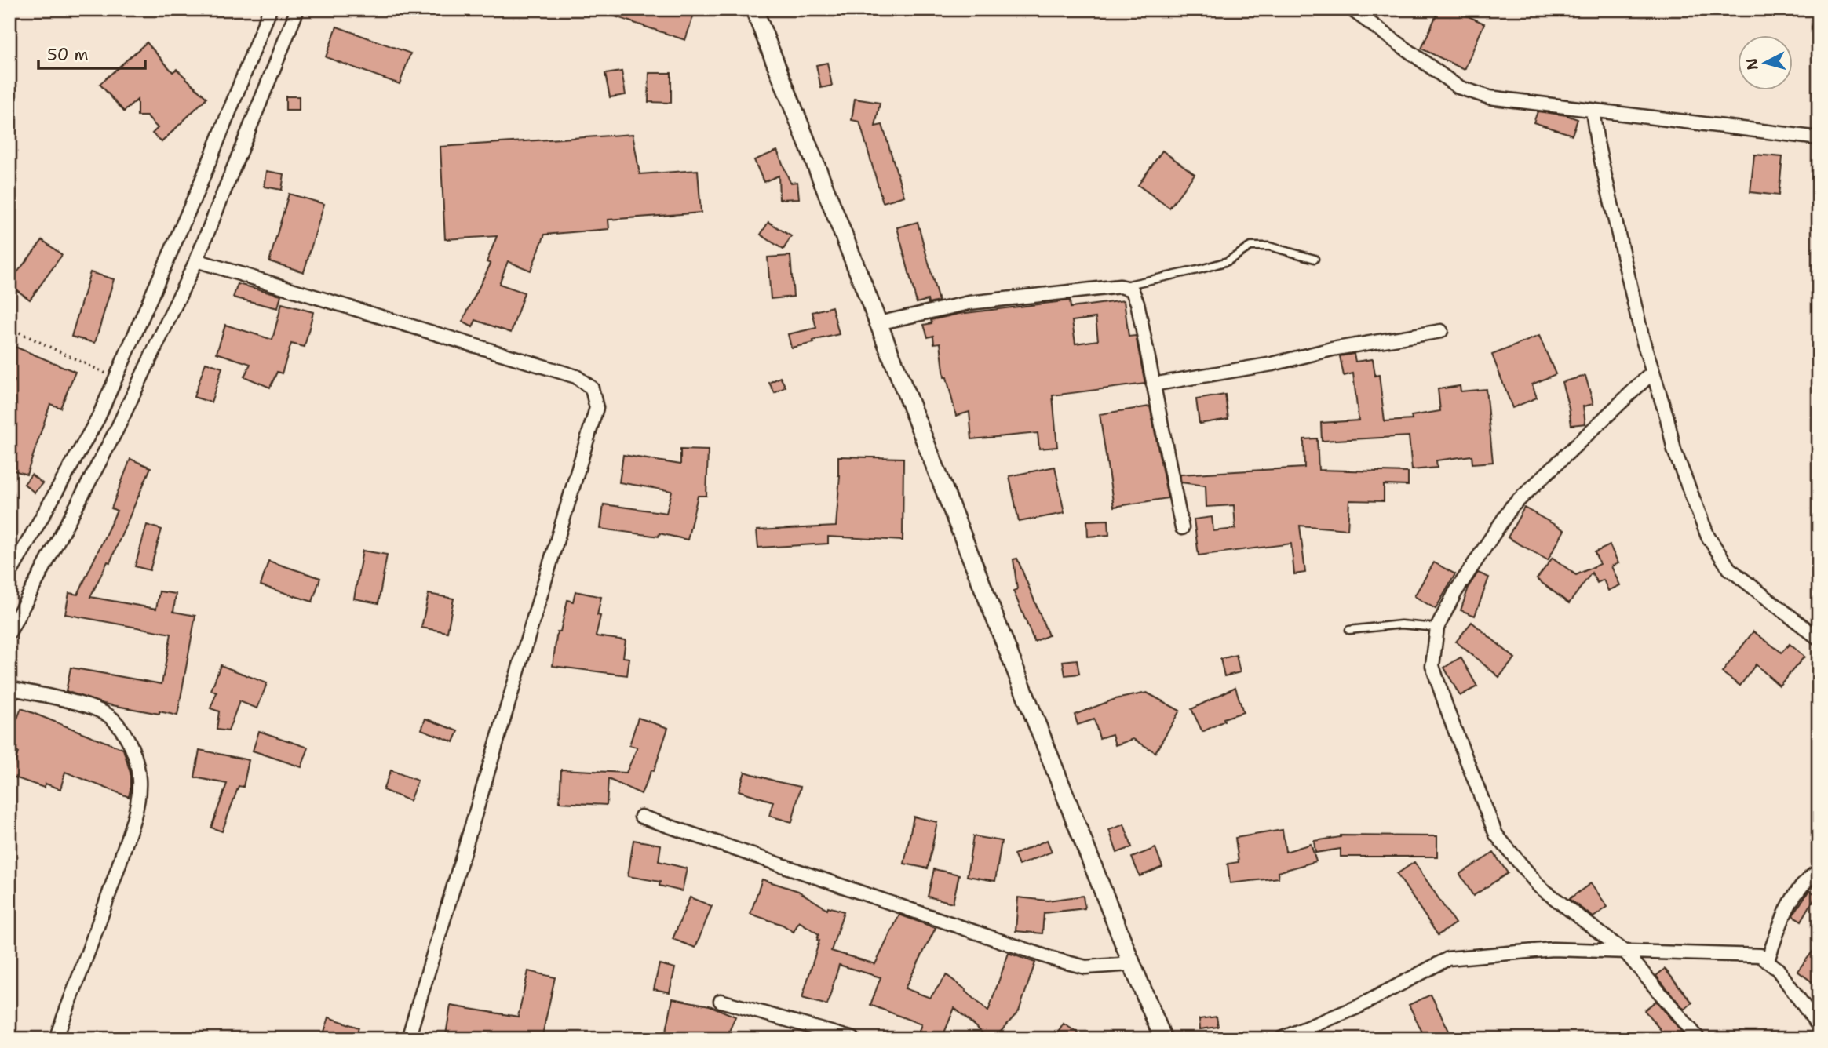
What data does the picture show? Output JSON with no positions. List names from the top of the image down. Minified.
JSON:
{"scale_bar":"50 m","north":"left"}
